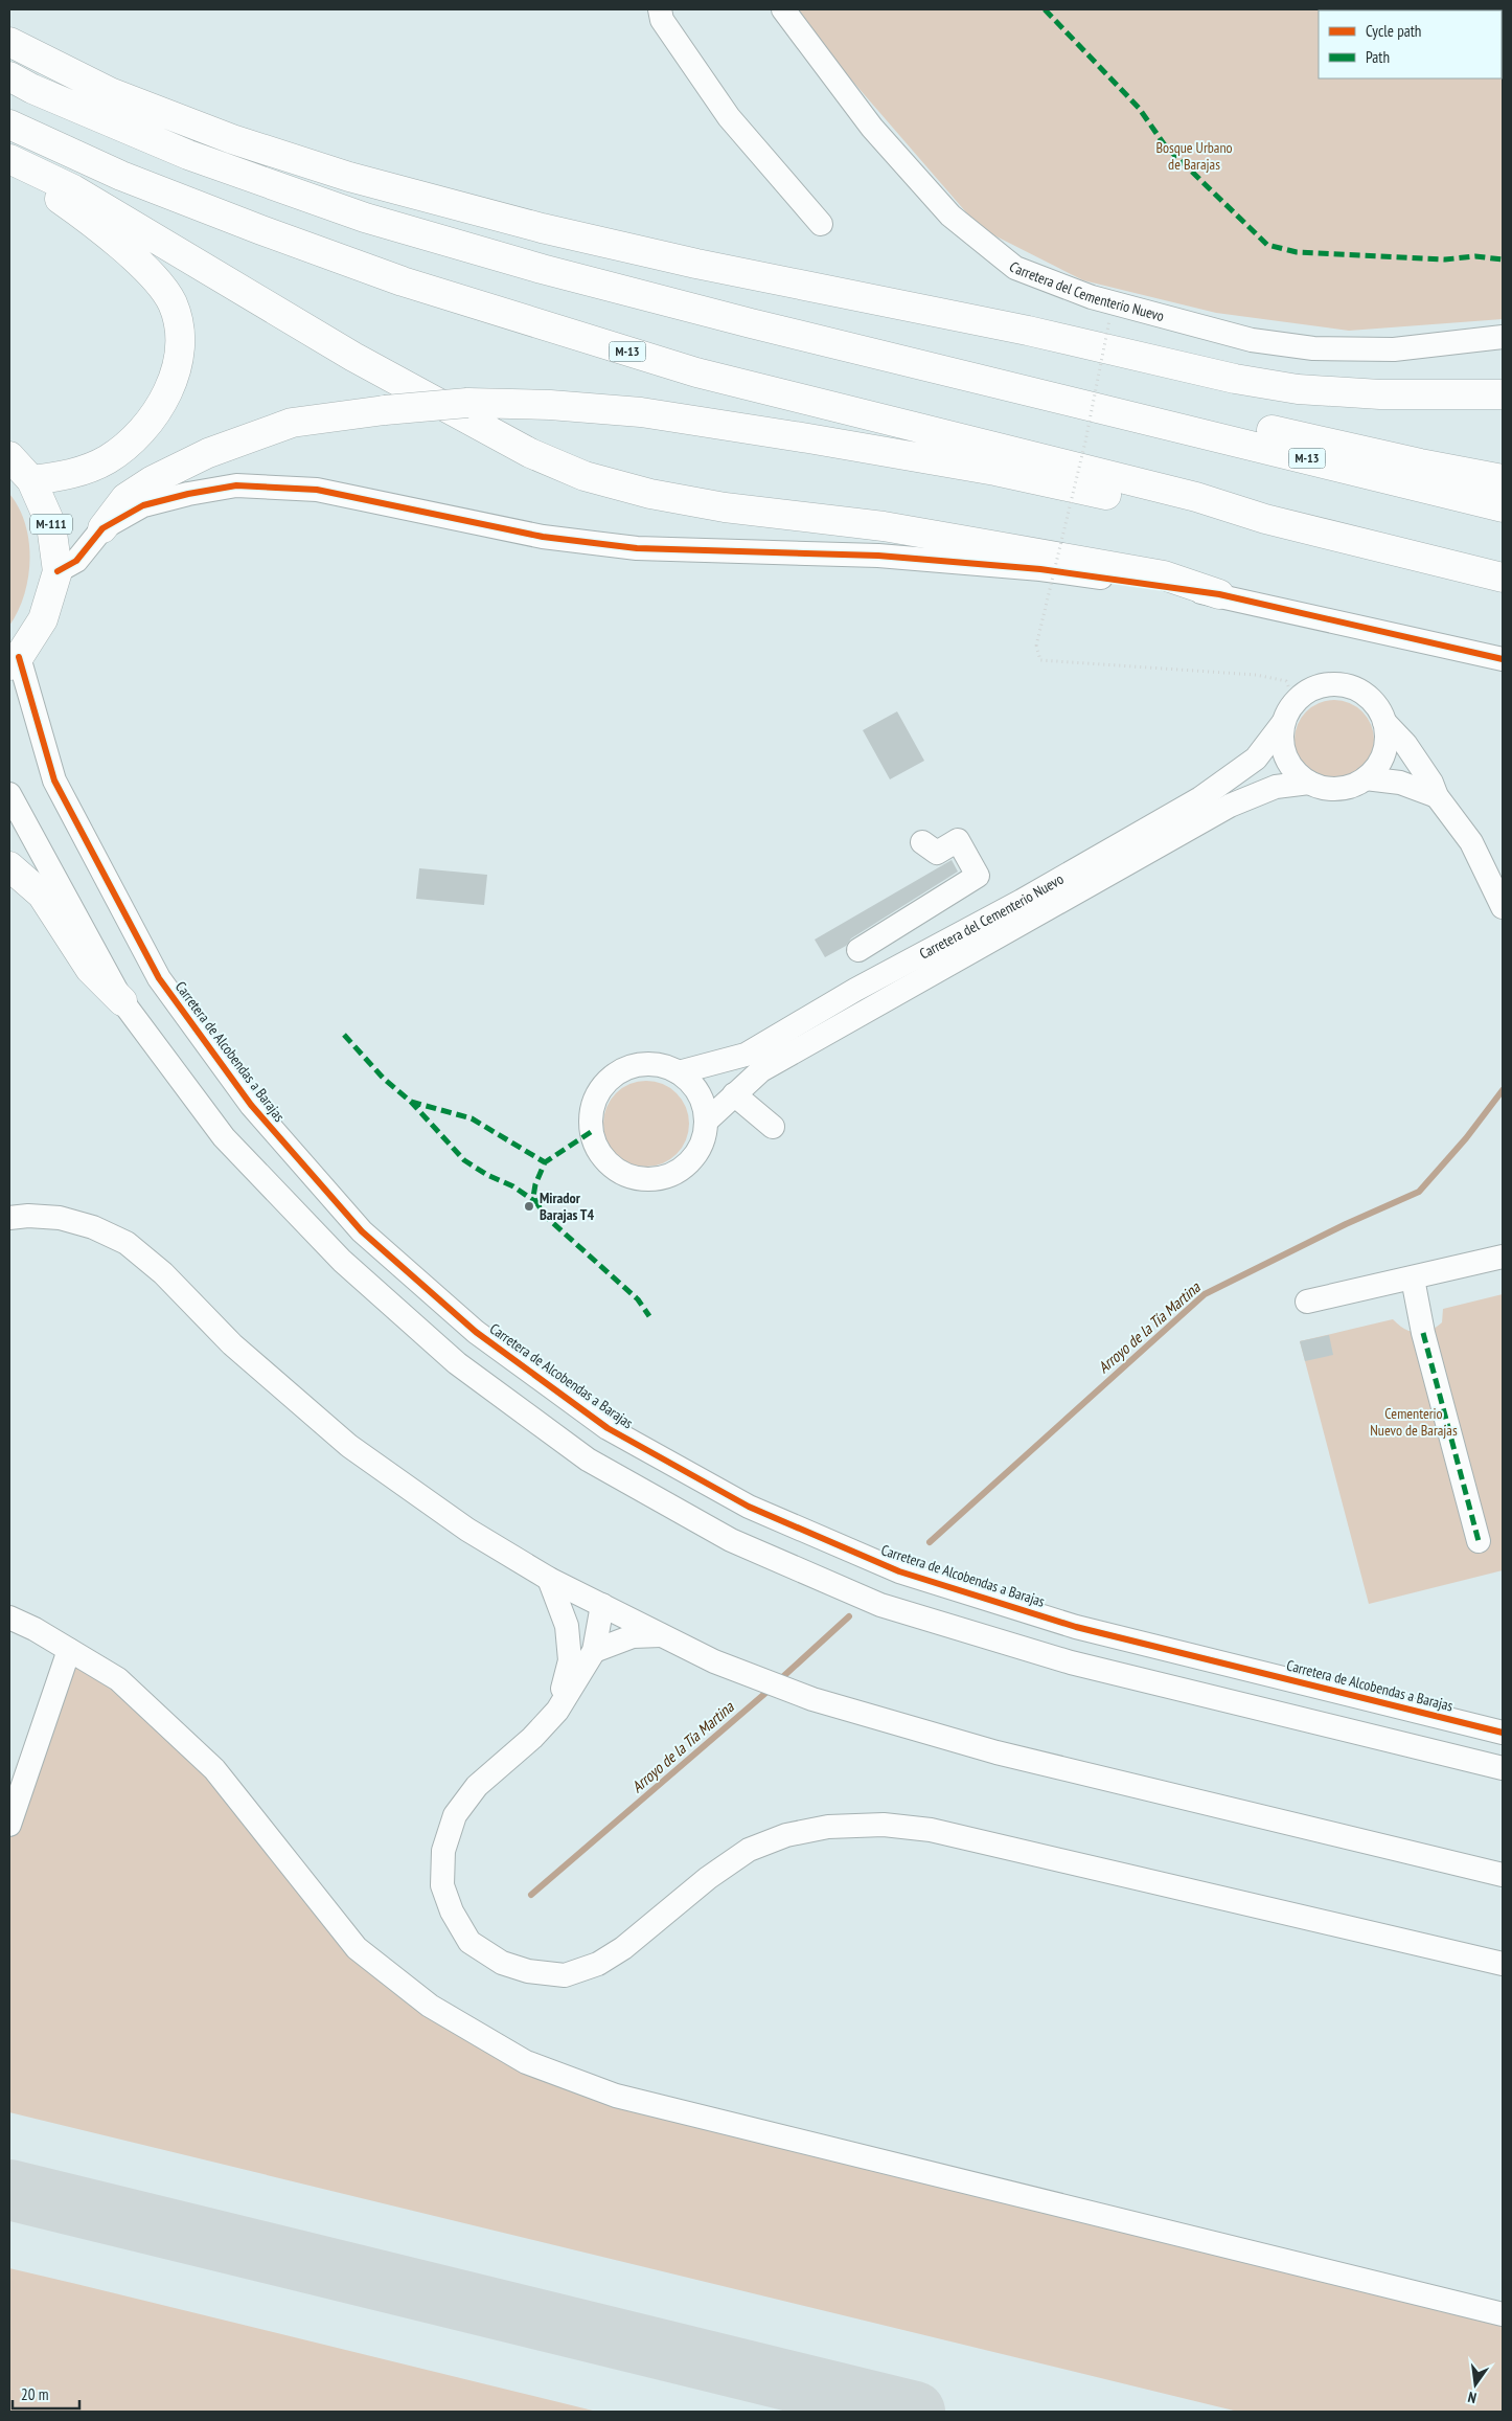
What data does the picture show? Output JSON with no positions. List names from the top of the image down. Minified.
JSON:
{"streets":{"main road":["M-13","M-111"],"street":["Carretera del Cementerio Nuevo","Carretera de Alcobendas a Barajas"]},"crossings":[["M-111","Carretera de Alcobendas a Barajas"]],"water":["Arroyo de la Tía Martina"],"parks":["Bosque Urbano de Barajas","Cementerio Nuevo de Barajas"],"places":["Mirador Barajas T4"],"legend":["Cycle path","Path"],"scale_bar":"20 m","north":"bottom"}
